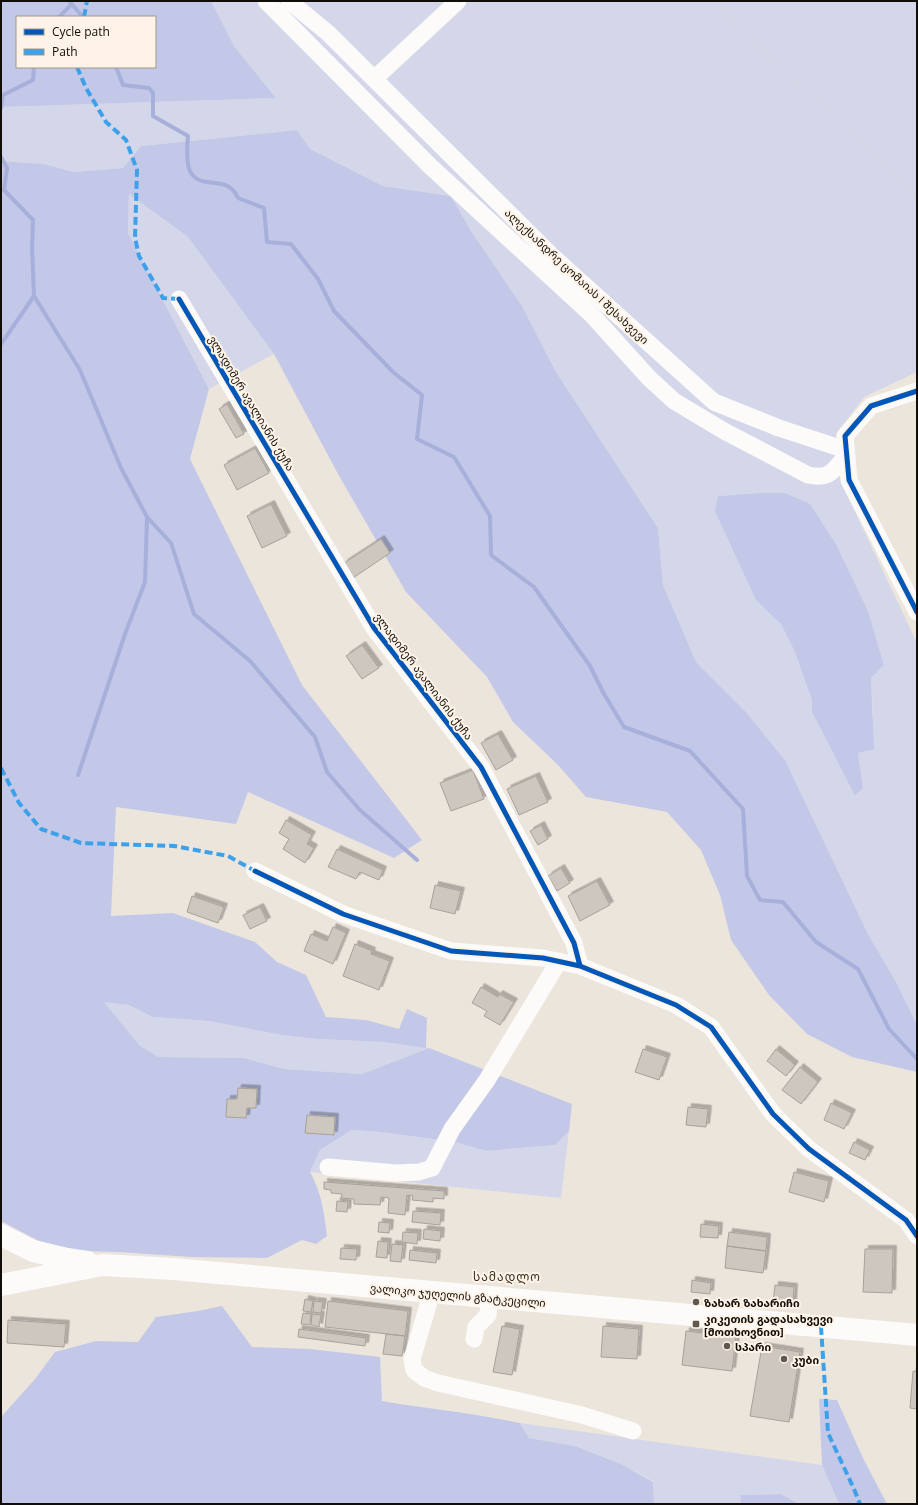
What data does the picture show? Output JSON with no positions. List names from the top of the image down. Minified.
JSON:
{"streets":{"main road":["ვალიკო ჯუღელის გზატკეცილი"],"street":["ალექსანდრე ცომაიას I შესახვევი","ვლადიმერ ავალიანის ქუჩა"]},"districts":["სამადლო"],"places":{"other":["ზახარ ზახარიჩი","სპარი","კუბი"],"transit":["კიკეთის გადასახვევი [მოთხოვნით]"]},"legend":["Cycle path","Path"]}
